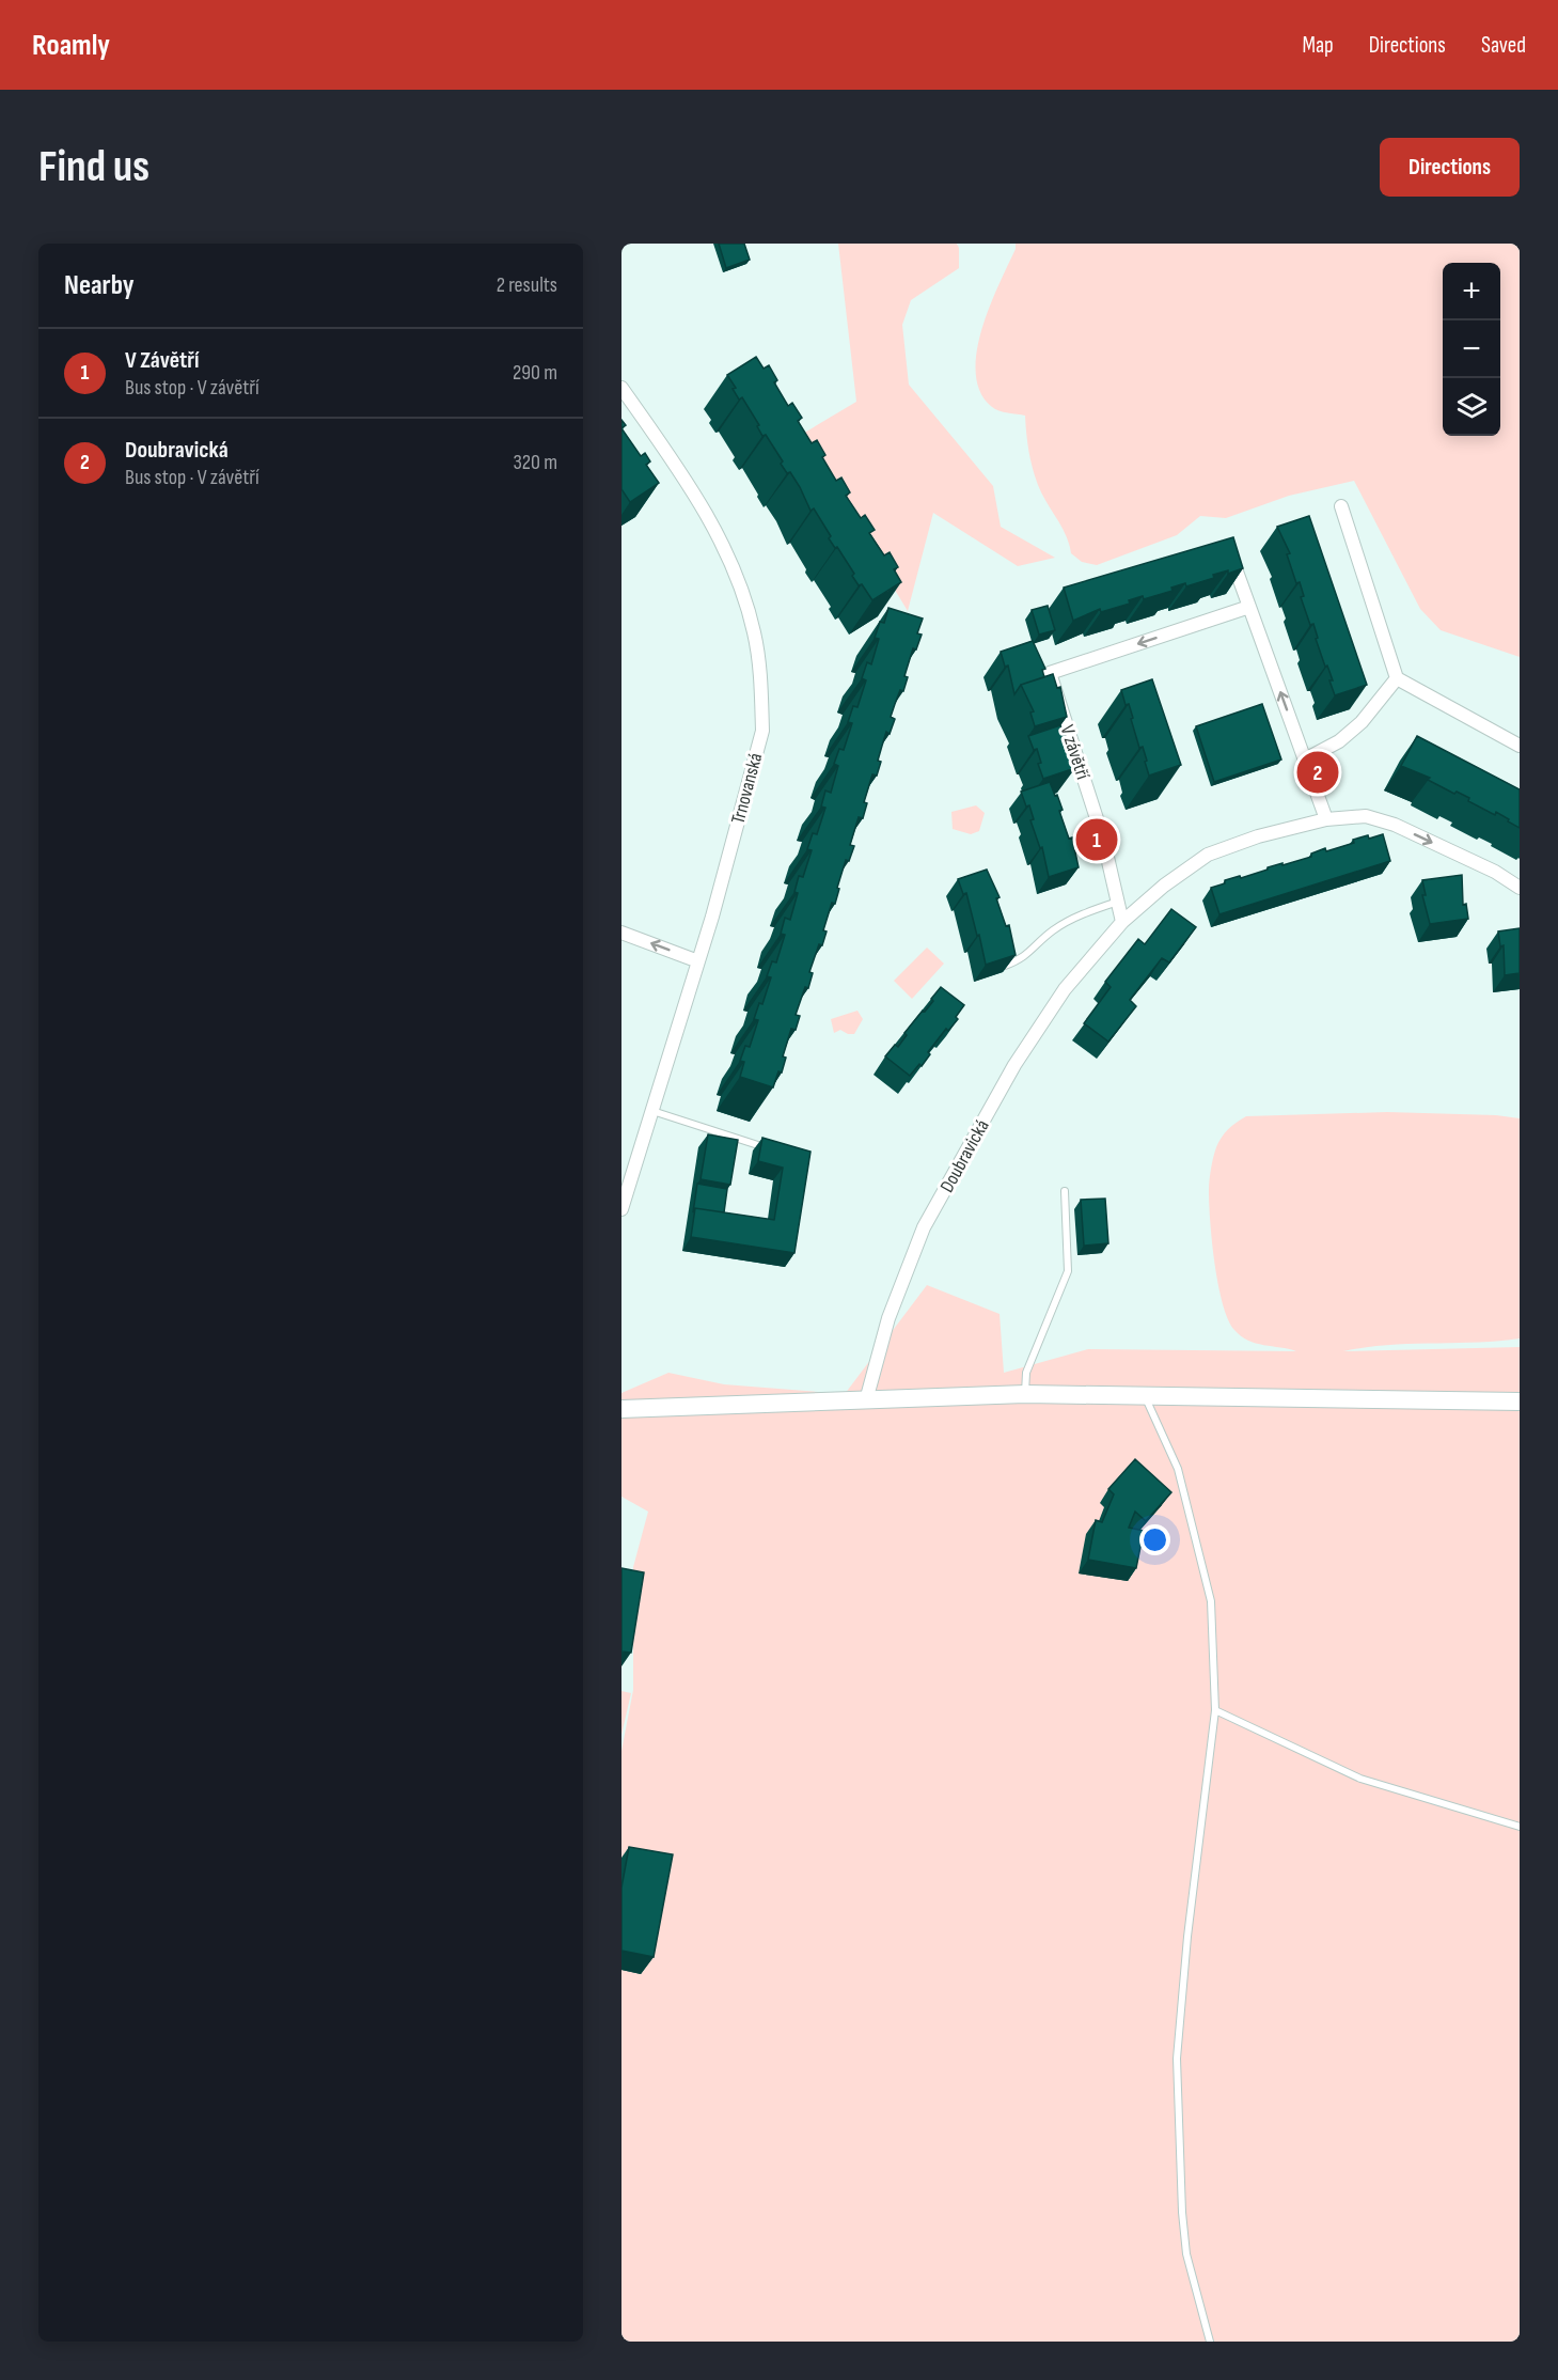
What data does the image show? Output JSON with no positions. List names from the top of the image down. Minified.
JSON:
{"streets":{"street":["V závětří","Trnovanská","Doubravická"]},"crossings":[["V závětří","Doubravická"]],"page":{"header":"Roamly","nav":["Map","Directions","Saved"],"buttons":"Directions","title":"Find us","heading":["Nearby","2 results"],"map_buttons":["+","−"],"list":[{"mark":"1","name":"V Závětří","note":"Bus stop · V závětří","value":"290 m"},{"mark":"2","name":"Doubravická","note":"Bus stop · V závětří","value":"320 m"}],"pins":["2","1"]}}
